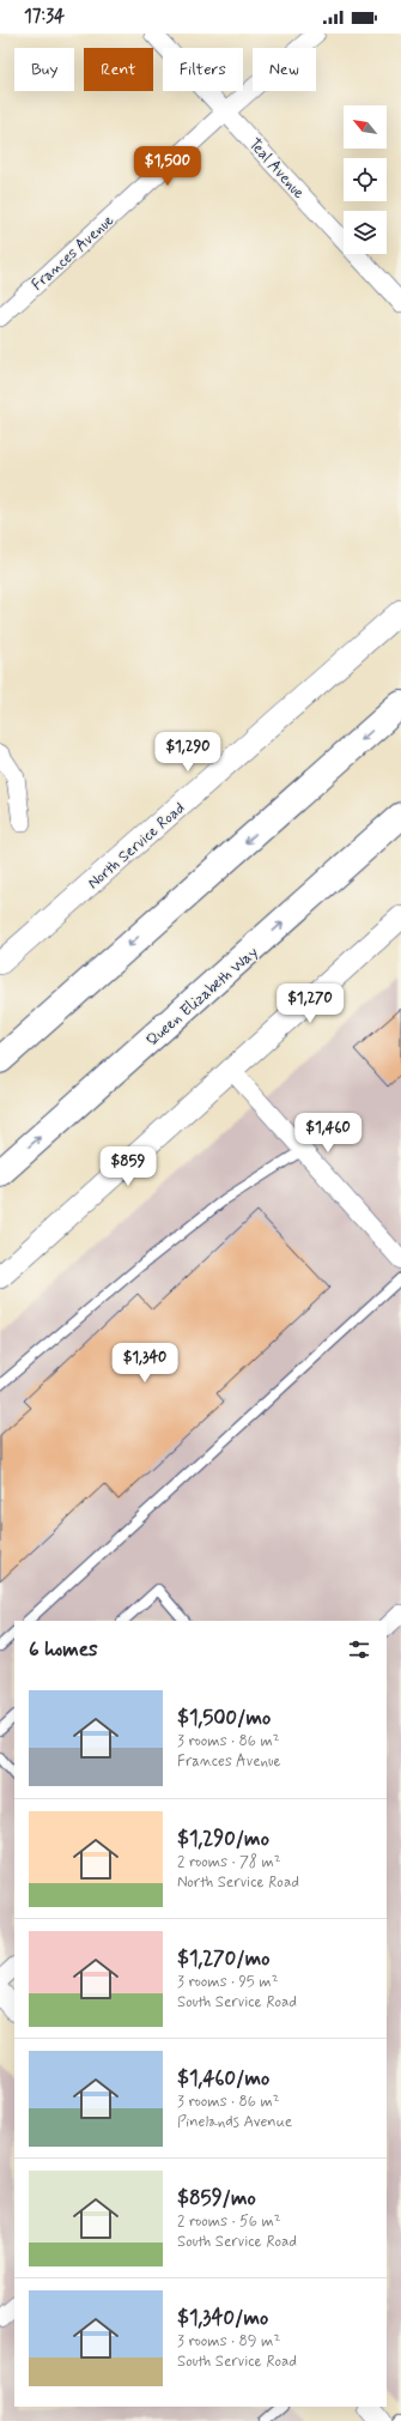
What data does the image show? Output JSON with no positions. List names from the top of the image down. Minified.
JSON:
{"streets":{"highway":["Queen Elizabeth Way"],"street":["Teal Avenue","Frances Avenue","North Service Road"]},"crossings":[["Teal Avenue","Frances Avenue"]],"north":"top left","page":{"status":"17:34","chip":["Buy","Rent","Filters","New"],"price":["$1,500","$1,290","$1,270","$1,460","$859","$1,340"],"heading":"6 homes","list":[{"name":"$1,500/mo","note":"3 rooms · 86 m² · Frances Avenue"},{"name":"$1,290/mo","note":"2 rooms · 78 m² · North Service Road"},{"name":"$1,270/mo","note":"3 rooms · 95 m² · South Service Road"},{"name":"$1,460/mo","note":"3 rooms · 86 m² · Pinelands Avenue"},{"name":"$859/mo","note":"2 rooms · 56 m² · South Service Road"},{"name":"$1,340/mo","note":"3 rooms · 89 m² · South Service Road"}]}}
